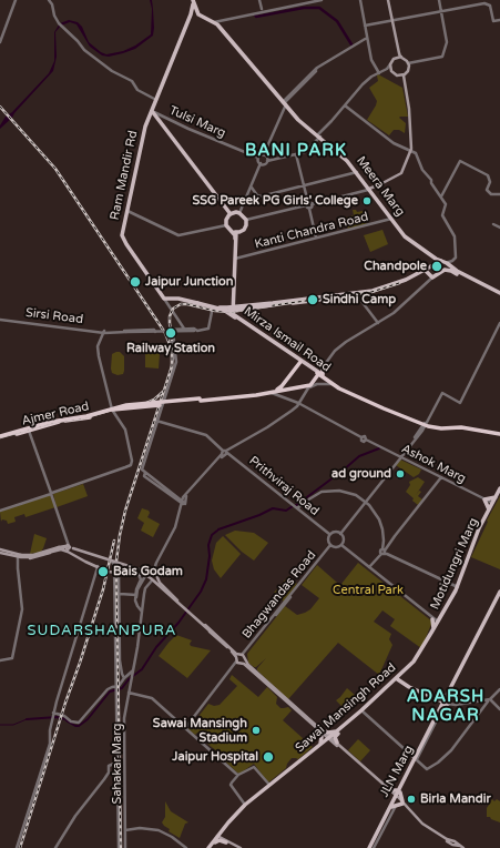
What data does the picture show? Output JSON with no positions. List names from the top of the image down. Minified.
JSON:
{"streets":{"highway":["Mirza Ismail Road","Ajmer Road"],"main road":["Ram Mandir Rd","Meera Marg","Motidungri Marg","Sawai Mansingh Road","JLN Marg"],"street":["Tulsi Marg","Kanti Chandra Road","Sirsi Road","Ashok Marg","Prithviraj Road","Bhagwandas Road","Sahakar Marg"]},"crossings":[["Tulsi Marg","Ram Mandir Rd"],["Ram Mandir Rd","Meera Marg"],["Meera Marg","Kanti Chandra Road"],["Ashok Marg","Motidungri Marg"],["Prithviraj Road","Bhagwandas Road"],["Motidungri Marg","Sawai Mansingh Road"]],"districts":["BANI PARK","SUDARSHANPURA","ADARSH NAGAR"],"parks":["Central Park"],"places":["SSG Pareek PG Girls' College","Chandpole","Jaipur Junction","Sindhi Camp","Railway Station","ad ground","Bais Godam","Sawai Mansingh Stadium","Jaipur Hospital","Birla Mandir"]}
